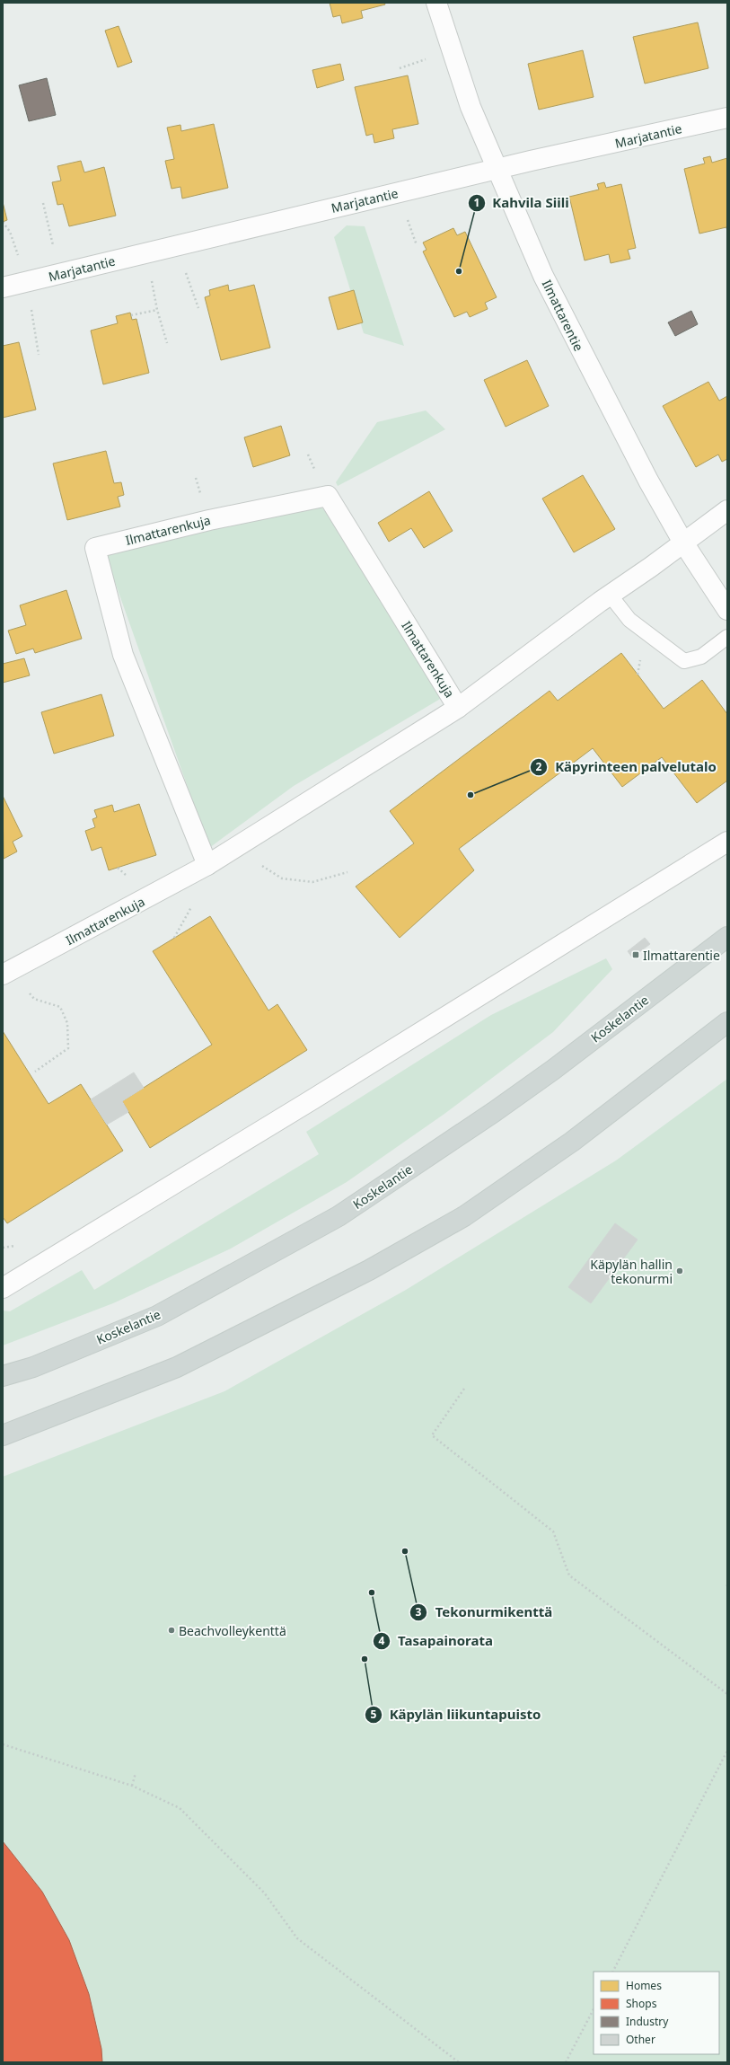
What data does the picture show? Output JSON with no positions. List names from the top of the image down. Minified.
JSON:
{"streets":{"main road":["Koskelantie"],"street":["Marjatantie","Ilmattarentie","Ilmattarenkuja"]},"crossings":[["Marjatantie","Ilmattarentie"],["Ilmattarentie","Ilmattarenkuja"]],"places":{"other":["Kahvila Siili","Käpyrinteen palvelutalo","Käpylän hallin tekonurmi","Tekonurmikenttä","Tasapainorata","Beachvolleykenttä","Käpylän liikuntapuisto"],"transit":["Ilmattarentie"]},"legend":["Homes","Shops","Industry","Other"]}
